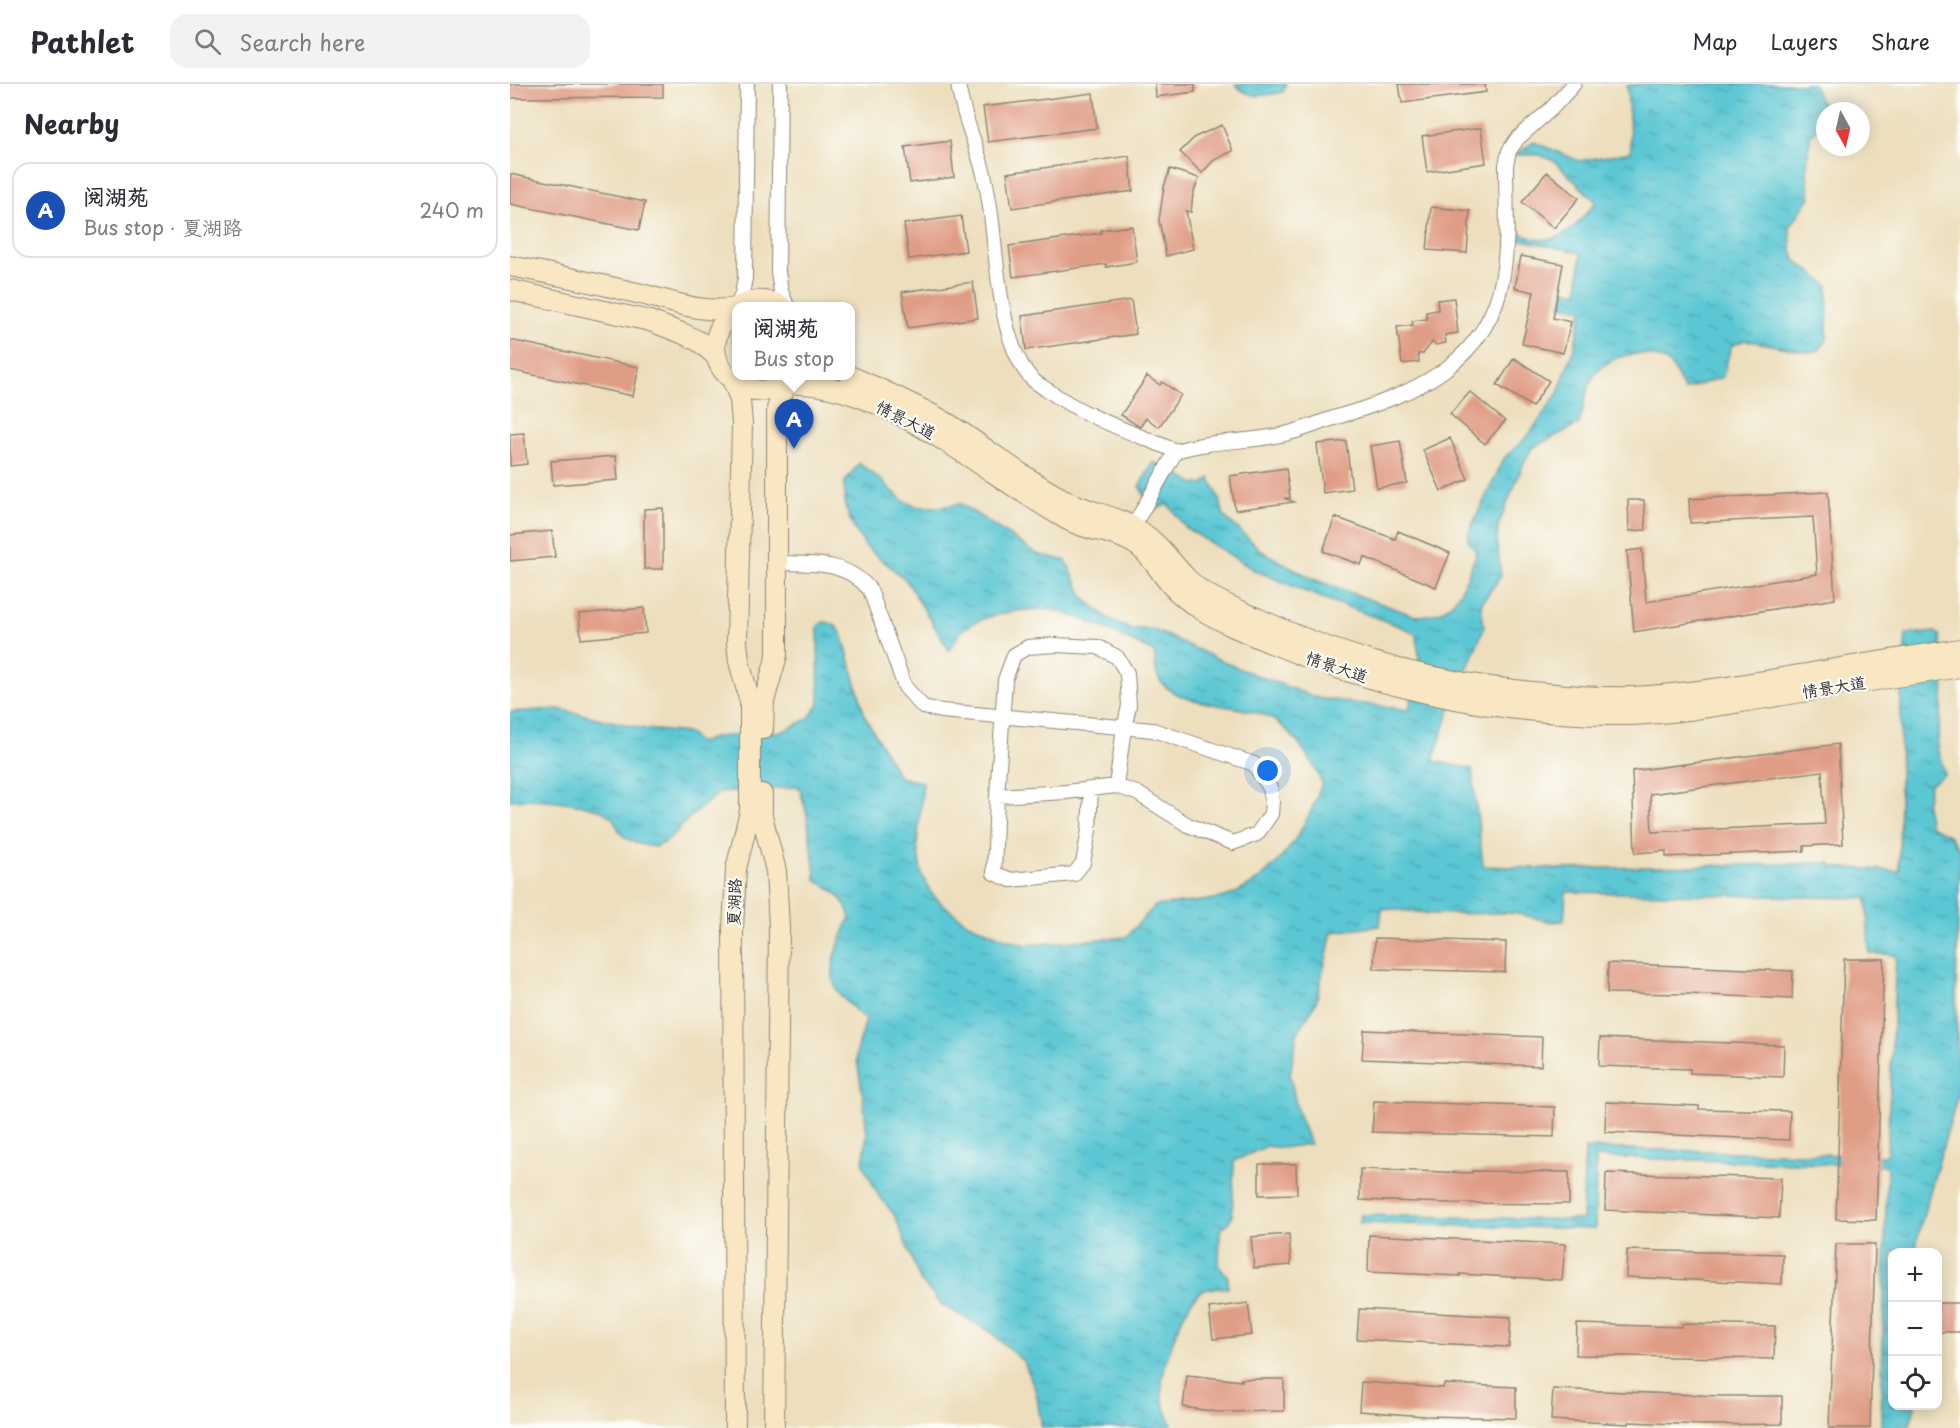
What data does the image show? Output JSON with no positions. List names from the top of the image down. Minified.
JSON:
{"streets":{"street":["情景大道","夏湖路"]},"crossings":[["情景大道","夏湖路"]],"north":"bottom","page":{"header":"Pathlet","search":"Search here","nav":["Map","Layers","Share"],"heading":"Nearby","list":[{"mark":"A","name":"阅湖苑","note":"Bus stop · 夏湖路","value":"240 m"}],"popup":["阅湖苑","Bus stop"],"pins":"A","map_buttons":["+","−"]}}
